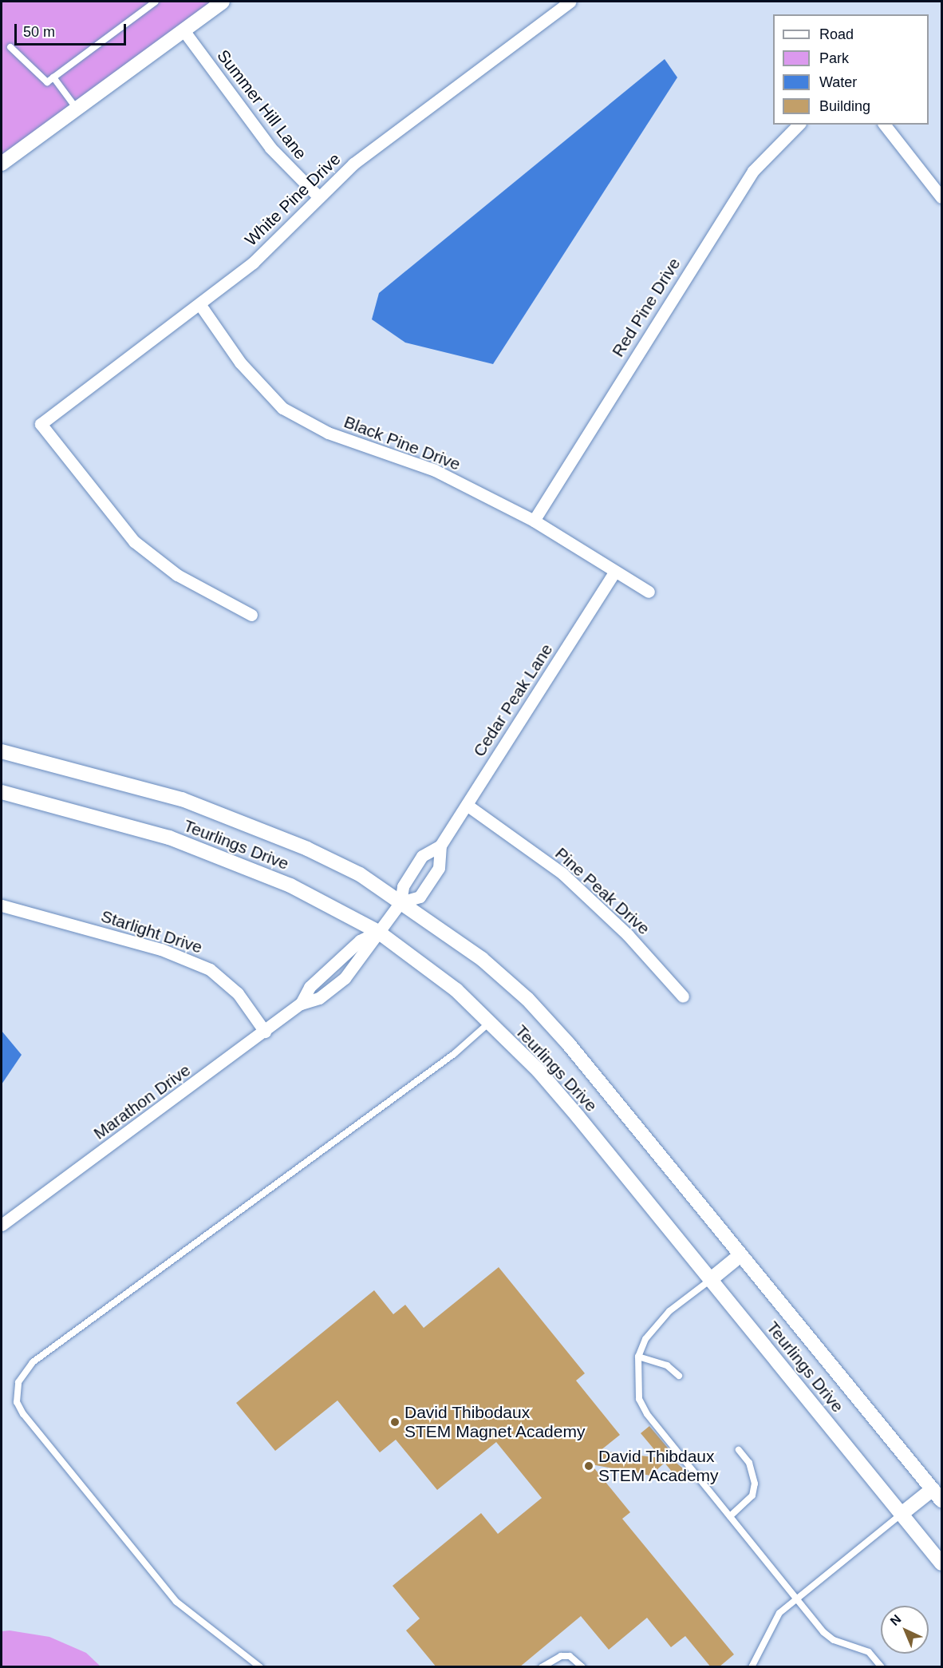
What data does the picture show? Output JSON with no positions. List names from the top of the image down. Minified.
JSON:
{"streets":{"street":["Summer Hill Lane","White Pine Drive","Red Pine Drive","Black Pine Drive","Cedar Peak Lane","Teurlings Drive","Pine Peak Drive","Starlight Drive","Marathon Drive"]},"crossings":[["Summer Hill Lane","White Pine Drive"],["White Pine Drive","Black Pine Drive"],["Red Pine Drive","Black Pine Drive"],["Black Pine Drive","Cedar Peak Lane"],["Cedar Peak Lane","Teurlings Drive"],["Cedar Peak Lane","Pine Peak Drive"],["Cedar Peak Lane","Marathon Drive"],["Teurlings Drive","Marathon Drive"],["Starlight Drive","Marathon Drive"]],"places":["David Thibodaux STEM Magnet Academy","David Thibdaux STEM Academy"],"legend":["Road","Park","Water","Building"],"scale_bar":"50 m","north":"top left"}
